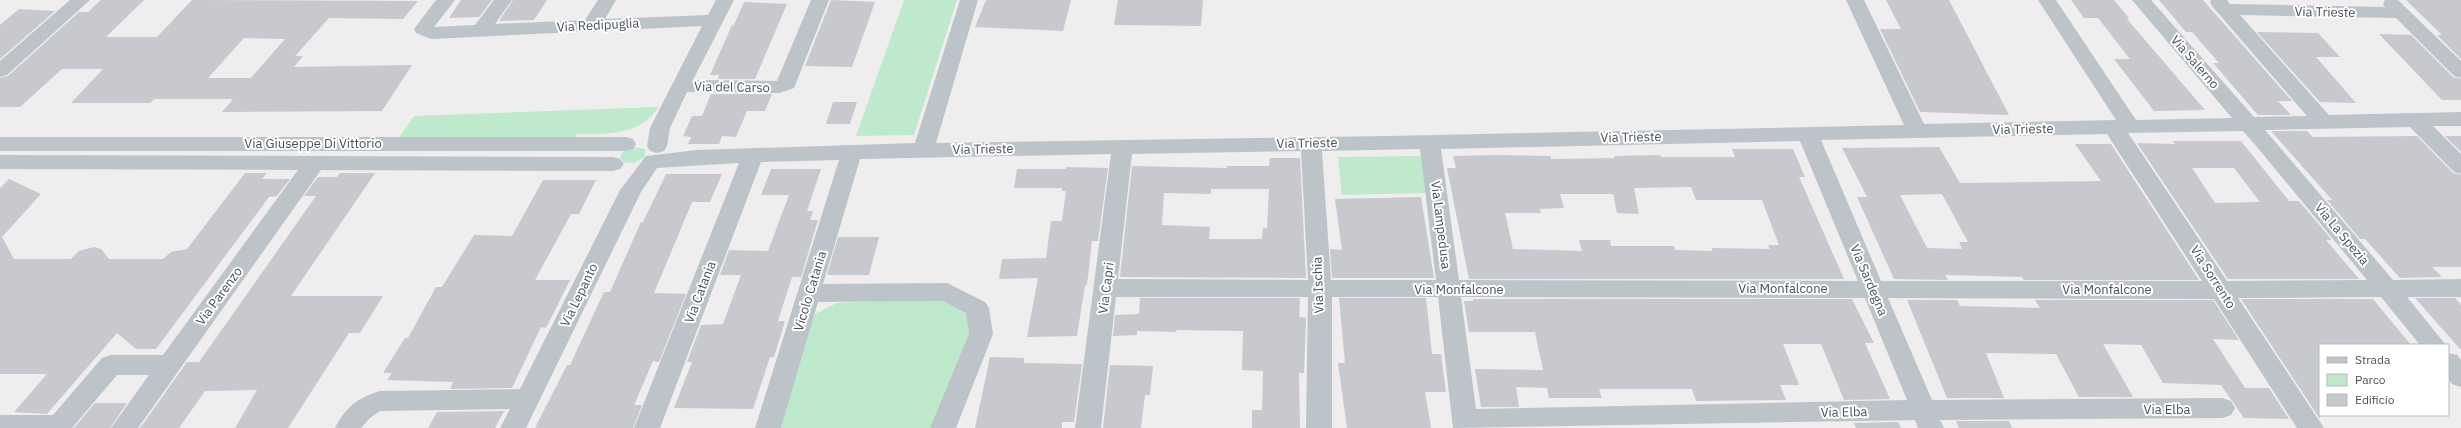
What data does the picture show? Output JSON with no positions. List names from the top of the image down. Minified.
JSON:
{"streets":{"street":["Via Trieste","Via Redipuglia","Via Salerno","Via del Carso","Via Giuseppe Di Vittorio","Via Lampedusa","Via La Spezia","Via Sorrento","Via Sardegna","Via Ischia","Via Capri","Via Monfalcone","Vicolo Catania","Via Catania","Via Lepanto","Via Parenzo","Via Elba"]},"crossings":[["Via Trieste","Via Salerno"],["Via Trieste","Via Giuseppe Di Vittorio"],["Via Trieste","Via Lampedusa"],["Via Trieste","Via La Spezia"],["Via Trieste","Via Sorrento"],["Via Trieste","Via Sardegna"],["Via Trieste","Via Ischia"],["Via Trieste","Via Capri"],["Via Trieste","Vicolo Catania"],["Via Trieste","Via Catania"],["Via Trieste","Via Lepanto"],["Via Redipuglia","Via Lepanto"],["Via Salerno","Via La Spezia"],["Via del Carso","Via Lepanto"],["Via Giuseppe Di Vittorio","Via Lepanto"],["Via Giuseppe Di Vittorio","Via Parenzo"],["Via Lampedusa","Via Monfalcone"],["Via Lampedusa","Via Elba"],["Via La Spezia","Via Monfalcone"],["Via Sorrento","Via Monfalcone"],["Via Sardegna","Via Monfalcone"],["Via Sardegna","Via Elba"],["Via Ischia","Via Monfalcone"],["Via Capri","Via Monfalcone"]],"legend":["Strada","Parco","Edificio"]}
